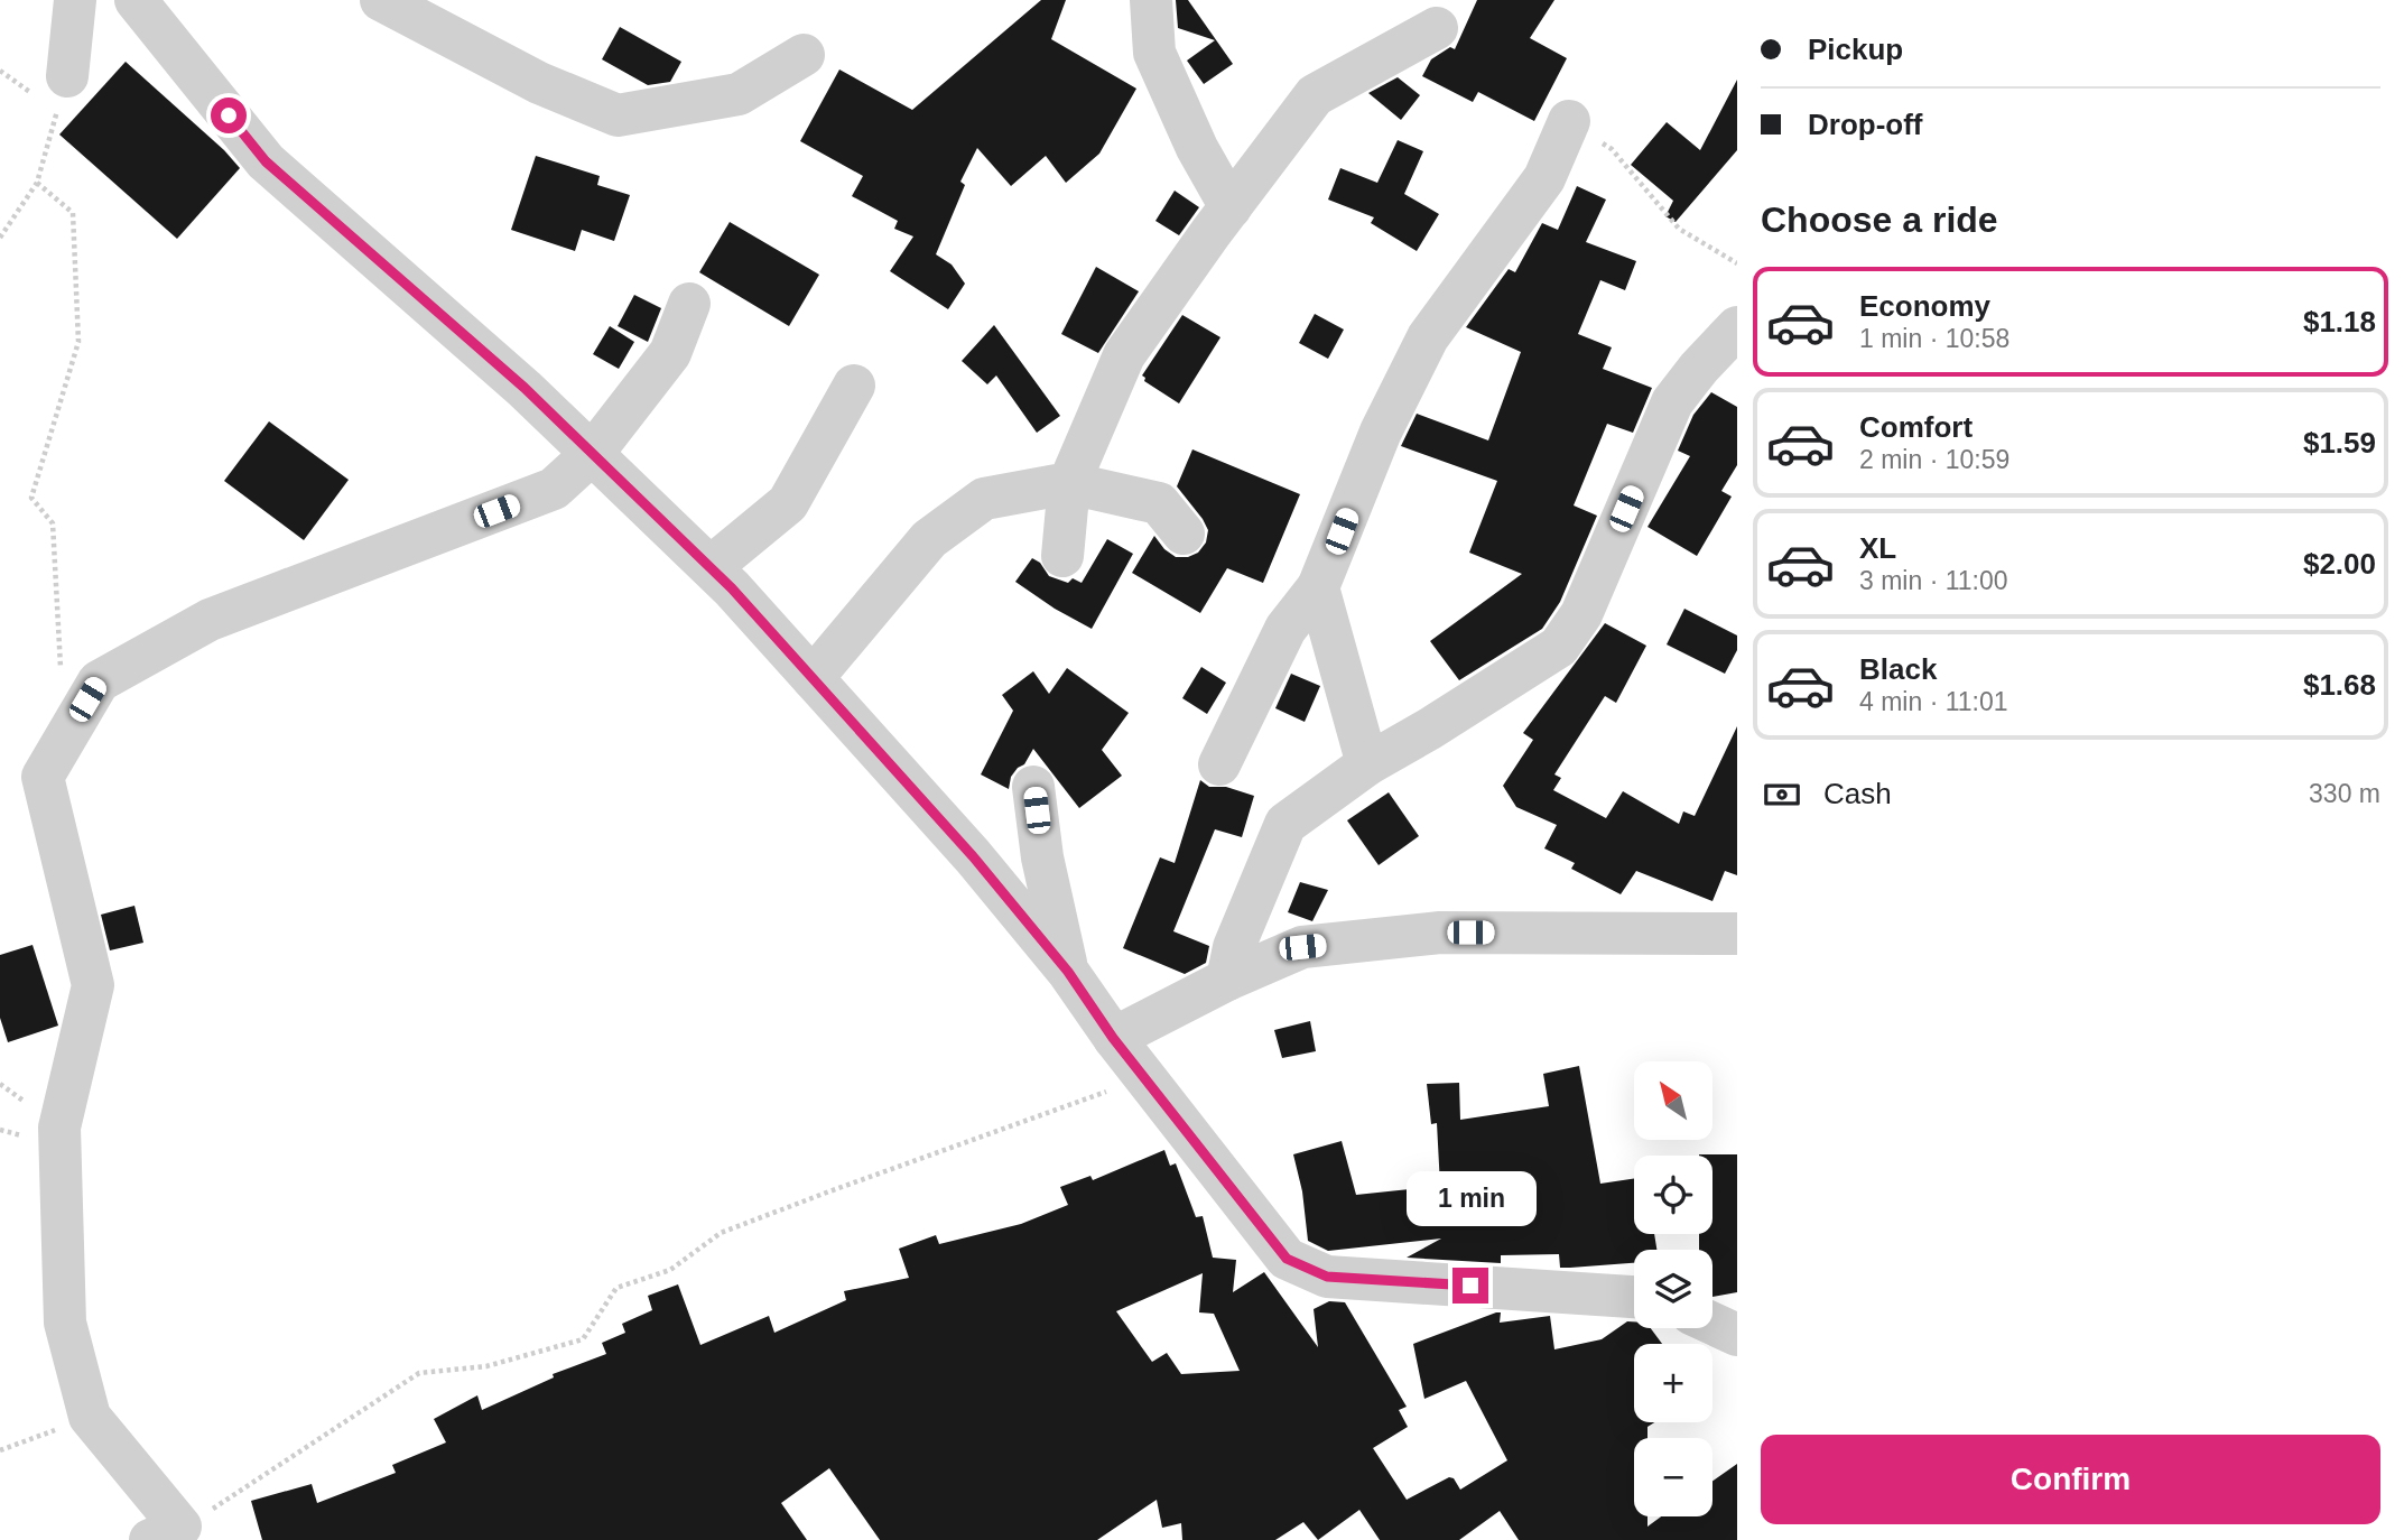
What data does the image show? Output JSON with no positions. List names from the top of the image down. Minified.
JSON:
{"north":"top left","page":{"banner":["Pickup","Drop-off"],"heading":"Choose a ride","list":[{"name":"Economy","note":"1 min · 10:58","value":"$1.18"},{"name":"Comfort","note":"2 min · 10:59","value":"$1.59"},{"name":"XL","note":"3 min · 11:00","value":"$2.00"},{"name":"Black","note":"4 min · 11:01","value":"$1.68"}],"pay":["Cash","330 m"],"map_buttons":["+","−"],"bubble":"1 min","buttons":"Confirm"}}
